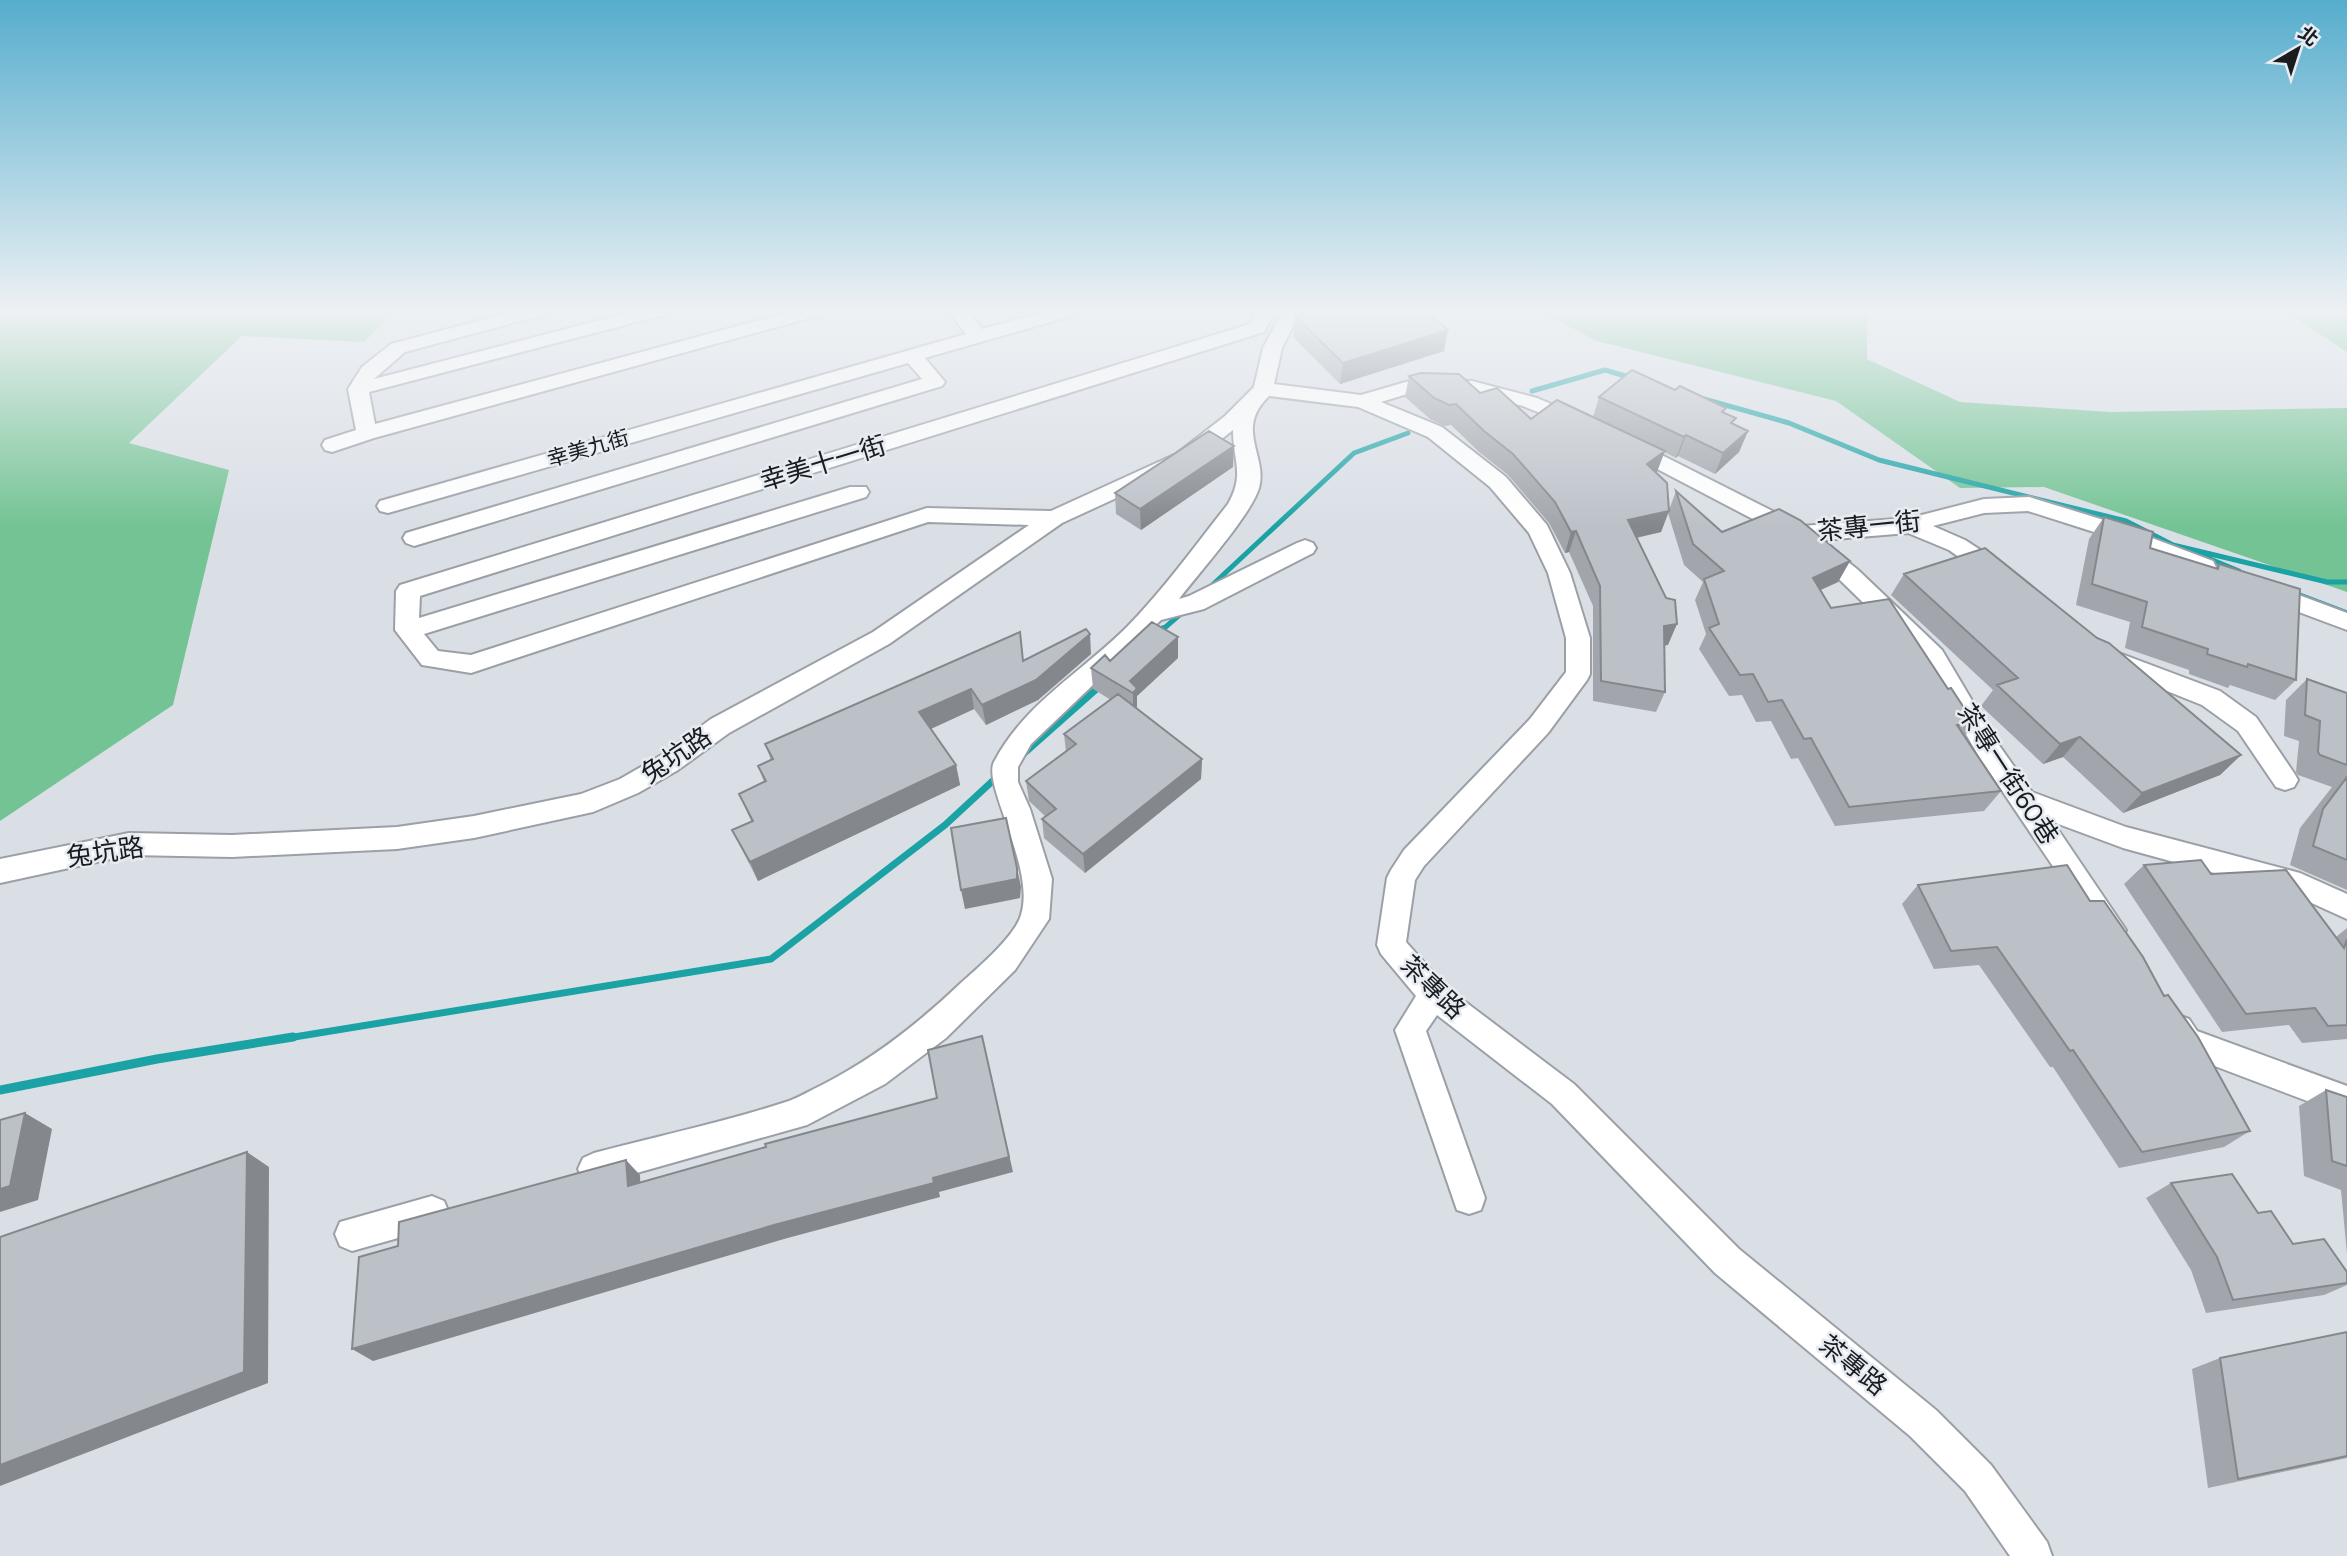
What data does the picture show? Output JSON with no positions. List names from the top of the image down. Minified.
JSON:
{"streets":{"street":["幸美九街","幸美十一街","茶專一街","兔坑路","茶專一街60巷","茶專路"]},"crossings":[["茶專一街","茶專一街60巷"],["茶專一街","茶專路"],["兔坑路","茶專路"]],"north":"top right"}
